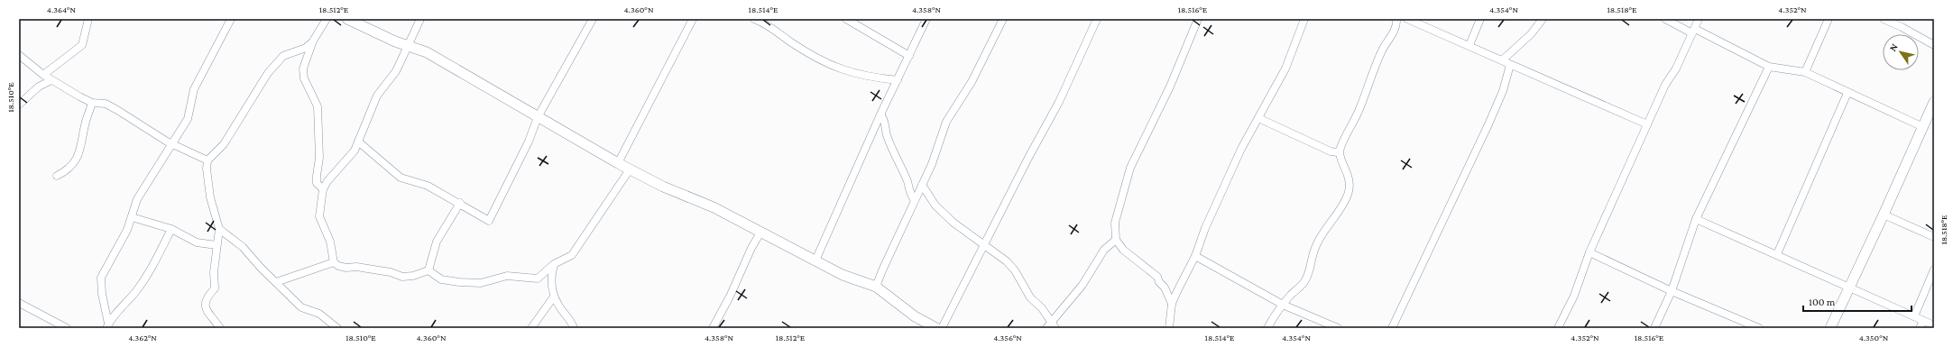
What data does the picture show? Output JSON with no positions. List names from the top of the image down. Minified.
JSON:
{"scale_bar":"100 m","north":"top left","coordinates":["4.364°N","18.512°E","4.360°N","18.514°E","4.358°N","18.516°E","4.354°N","18.518°E","4.352°N","18.510°E","4.362°N","4.356°N","4.350°N"]}
